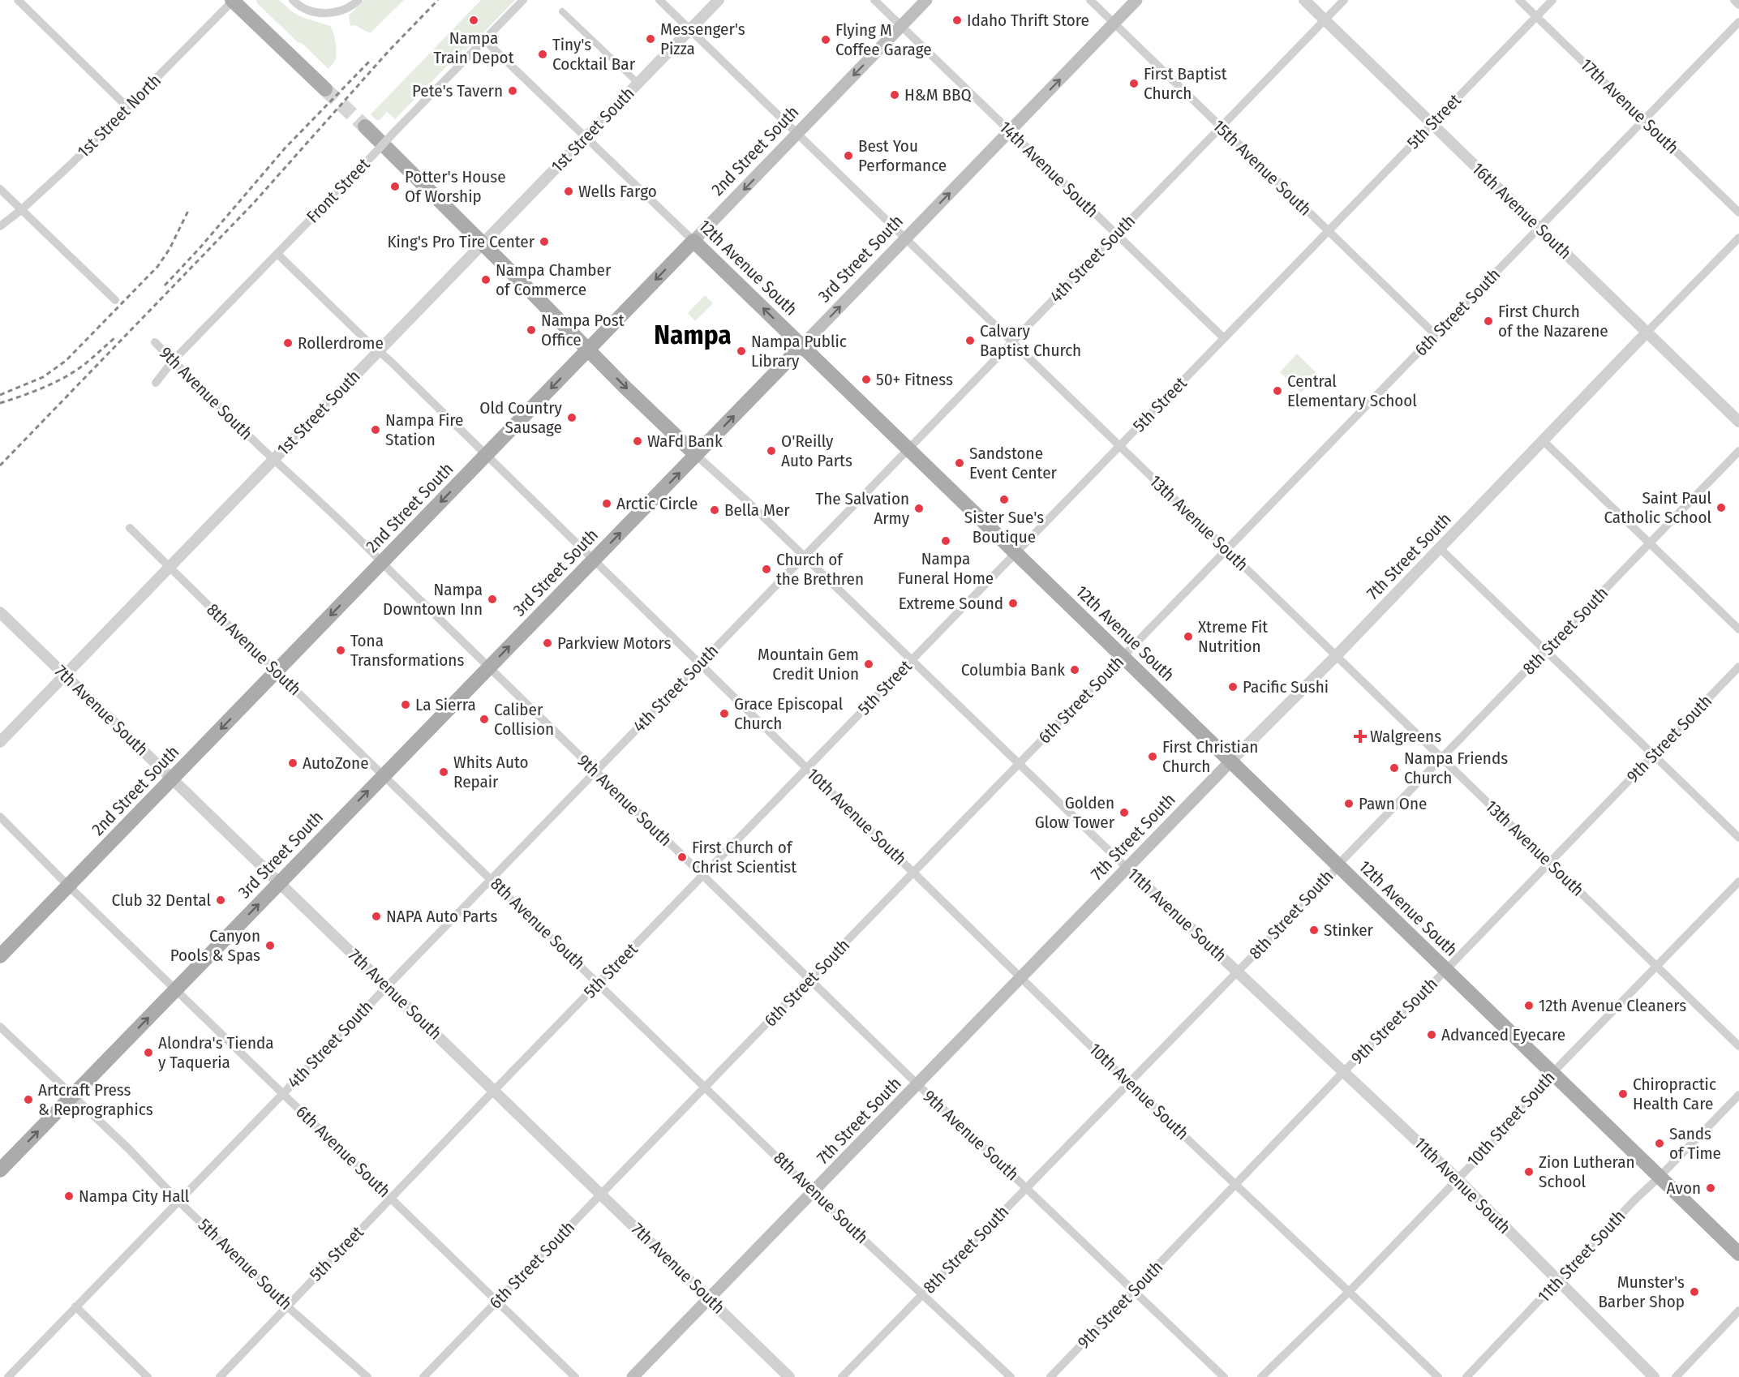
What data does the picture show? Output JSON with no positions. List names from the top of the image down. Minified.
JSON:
{"streets":{"main road":["2nd Street South","3rd Street South","12th Avenue South","7th Street South"],"street":["17th Avenue South","1st Street North","5th Street","1st Street South","15th Avenue South","14th Avenue South","Front Street","16th Avenue South","4th Street South","6th Street South","9th Avenue South","13th Avenue South","8th Street South","8th Avenue South","7th Avenue South","9th Street South","10th Avenue South","11th Avenue South","10th Street South","6th Avenue South","11th Street South","5th Avenue South"]},"crossings":[["17th Avenue South","5th Street"],["17th Avenue South","6th Street South"],["5th Street","15th Avenue South"],["5th Street","14th Avenue South"],["5th Street","16th Avenue South"],["5th Street","12th Avenue South"],["5th Street","9th Avenue South"],["5th Street","13th Avenue South"],["5th Street","8th Avenue South"],["5th Street","7th Avenue South"],["5th Street","10th Avenue South"],["5th Street","11th Avenue South"],["5th Street","6th Avenue South"],["5th Street","5th Avenue South"],["1st Street South","12th Avenue South"],["1st Street South","9th Avenue South"],["1st Street South","13th Avenue South"],["1st Street South","8th Avenue South"],["1st Street South","7th Avenue South"],["1st Street South","10th Avenue South"],["2nd Street South","14th Avenue South"],["2nd Street South","12th Avenue South"],["2nd Street South","9th Avenue South"],["2nd Street South","13th Avenue South"],["2nd Street South","8th Avenue South"],["2nd Street South","7th Avenue South"],["2nd Street South","10th Avenue South"],["2nd Street South","6th Avenue South"],["15th Avenue South","3rd Street South"],["15th Avenue South","4th Street South"],["15th Avenue South","6th Street South"],["14th Avenue South","3rd Street South"],["14th Avenue South","4th Street South"],["Front Street","12th Avenue South"],["Front Street","9th Avenue South"],["Front Street","10th Avenue South"],["16th Avenue South","4th Street South"],["16th Avenue South","6th Street South"],["16th Avenue South","7th Street South"],["3rd Street South","12th Avenue South"],["3rd Street South","9th Avenue South"],["3rd Street South","13th Avenue South"],["3rd Street South","8th Avenue South"],["3rd Street South","7th Avenue South"],["3rd Street South","10th Avenue South"],["3rd Street South","11th Avenue South"],["3rd Street South","6th Avenue South"],["3rd Street South","5th Avenue South"],["4th Street South","12th Avenue South"],["4th Street South","9th Avenue South"],["4th Street South","13th Avenue South"],["4th Street South","8th Avenue South"],["4th Street South","7th Avenue South"],["4th Street South","10th Avenue South"],["4th Street South","11th Avenue South"],["4th Street South","6th Avenue South"],["4th Street South","5th Avenue South"],["12th Avenue South","6th Street South"],["12th Avenue South","7th Street South"],["12th Avenue South","8th Street South"],["12th Avenue South","9th Street South"],["12th Avenue South","10th Street South"],["12th Avenue South","11th Street South"],["6th Street South","9th Avenue South"],["6th Street South","13th Avenue South"],["6th Street South","8th Avenue South"],["6th Street South","7th Avenue South"],["6th Street South","10th Avenue South"],["6th Street South","11th Avenue South"],["6th Street South","6th Avenue South"],["9th Avenue South","7th Street South"],["9th Avenue South","8th Street South"],["9th Avenue South","9th Street South"],["13th Avenue South","7th Street South"],["13th Avenue South","8th Street South"],["13th Avenue South","9th Street South"],["13th Avenue South","10th Street South"],["7th Street South","8th Avenue South"],["7th Street South","7th Avenue South"],["7th Street South","10th Avenue South"],["7th Street South","11th Avenue South"],["8th Street South","8th Avenue South"],["8th Street South","10th Avenue South"],["8th Street South","11th Avenue South"],["9th Street South","10th Avenue South"],["9th Street South","11th Avenue South"],["10th Avenue South","10th Street South"],["11th Avenue South","10th Street South"],["11th Avenue South","11th Street South"]],"one_way":["2nd Street South","3rd Street South"],"districts":["Nampa"],"places":{"other":["Nampa Train Depot","Idaho Thrift Store","Messenger's Pizza","Flying M Coffee Garage","Tiny's Cocktail Bar","First Baptist Church","Pete's Tavern","H&M BBQ","Best You Performance","Potter's House Of Worship","Wells Fargo","King's Pro Tire Center","Nampa Chamber of Commerce","First Church of the Nazarene","Nampa Post Office","Calvary Baptist Church","Rollerdrome","Nampa Public Library","50+ Fitness","Central Elementary School","Old Country Sausage","Nampa Fire Station","WaFd Bank","O'Reilly Auto Parts","Sandstone Event Center","Sister Sue's Boutique","Arctic Circle","Saint Paul Catholic School","The Salvation Army","Bella Mer","Nampa Funeral Home","Church of the Brethren","Nampa Downtown Inn","Extreme Sound","Xtreme Fit Nutrition","Parkview Motors","Tona Transformations","Mountain Gem Credit Union","Columbia Bank","Pacific Sushi","La Sierra","Grace Episcopal Church","Caliber Collision","First Christian Church","AutoZone","Nampa Friends Church","Whits Auto Repair","Pawn One","Golden Glow Tower","First Church of Christ Scientist","Club 32 Dental","NAPA Auto Parts","Stinker","Canyon Pools & Spas","12th Avenue Cleaners","Advanced Eyecare","Alondra's Tienda y Taqueria","Chiropractic Health Care","Artcraft Press & Reprographics","Sands of Time","Zion Lutheran School","Avon","Nampa City Hall","Munster's Barber Shop"],"health":["Walgreens"]}}
